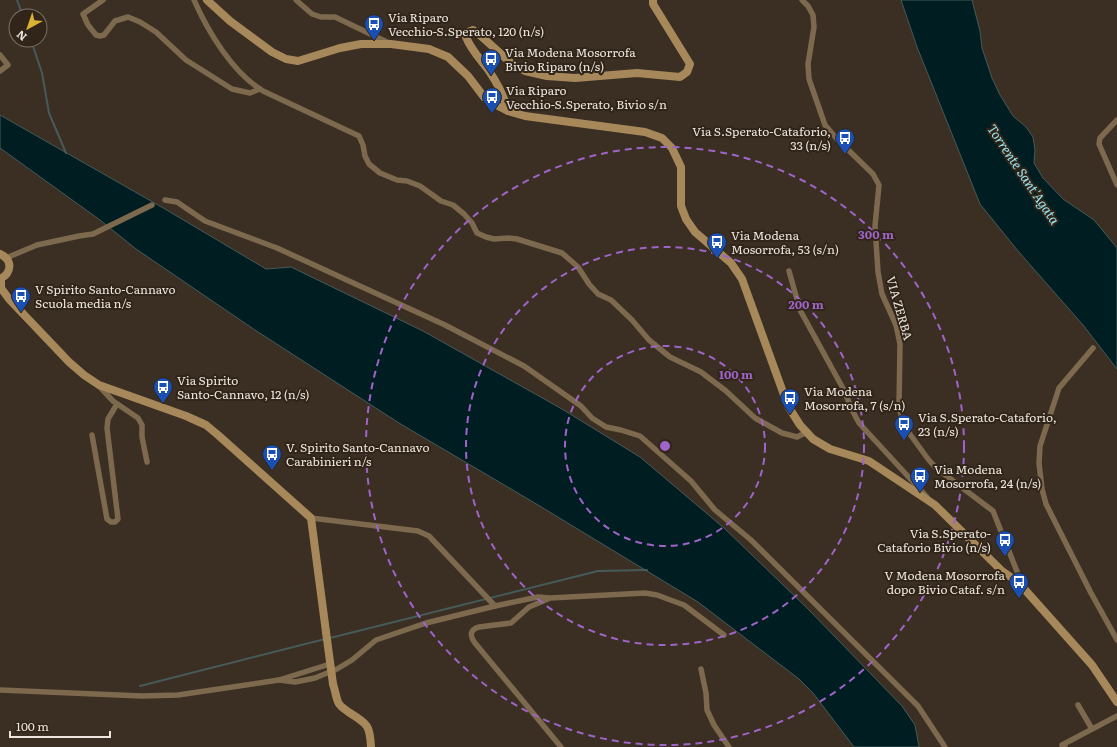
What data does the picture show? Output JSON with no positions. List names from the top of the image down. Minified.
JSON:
{"streets":{"street":["VIA ZERBA"]},"water":["Torrente Sant'Agata"],"places":{"bus stop":["Via Riparo Vecchio-S.Sperato, 120 (n/s)","Via Modena Mosorrofa Bivio Riparo (n/s)","Via Riparo Vecchio-S.Sperato, Bivio s/n","Via S.Sperato-Cataforio, 33 (n/s)","Via Modena Mosorrofa, 53 (s/n)","V Spirito Santo-Cannavo Scuola media n/s","Via Spirito Santo-Cannavo, 12 (n/s)","Via Modena Mosorrofa, 7 (s/n)","Via S.Sperato-Cataforio, 23 (n/s)","V. Spirito Santo-Cannavo Carabinieri n/s","Via Modena Mosorrofa, 24 (n/s)","Via S.Sperato- Cataforio Bivio (n/s)","V Modena Mosorrofa dopo Bivio Cataf. s/n"]},"scale_bar":"100 m","north":"bottom left","rings":["300 m","200 m","100 m"]}
